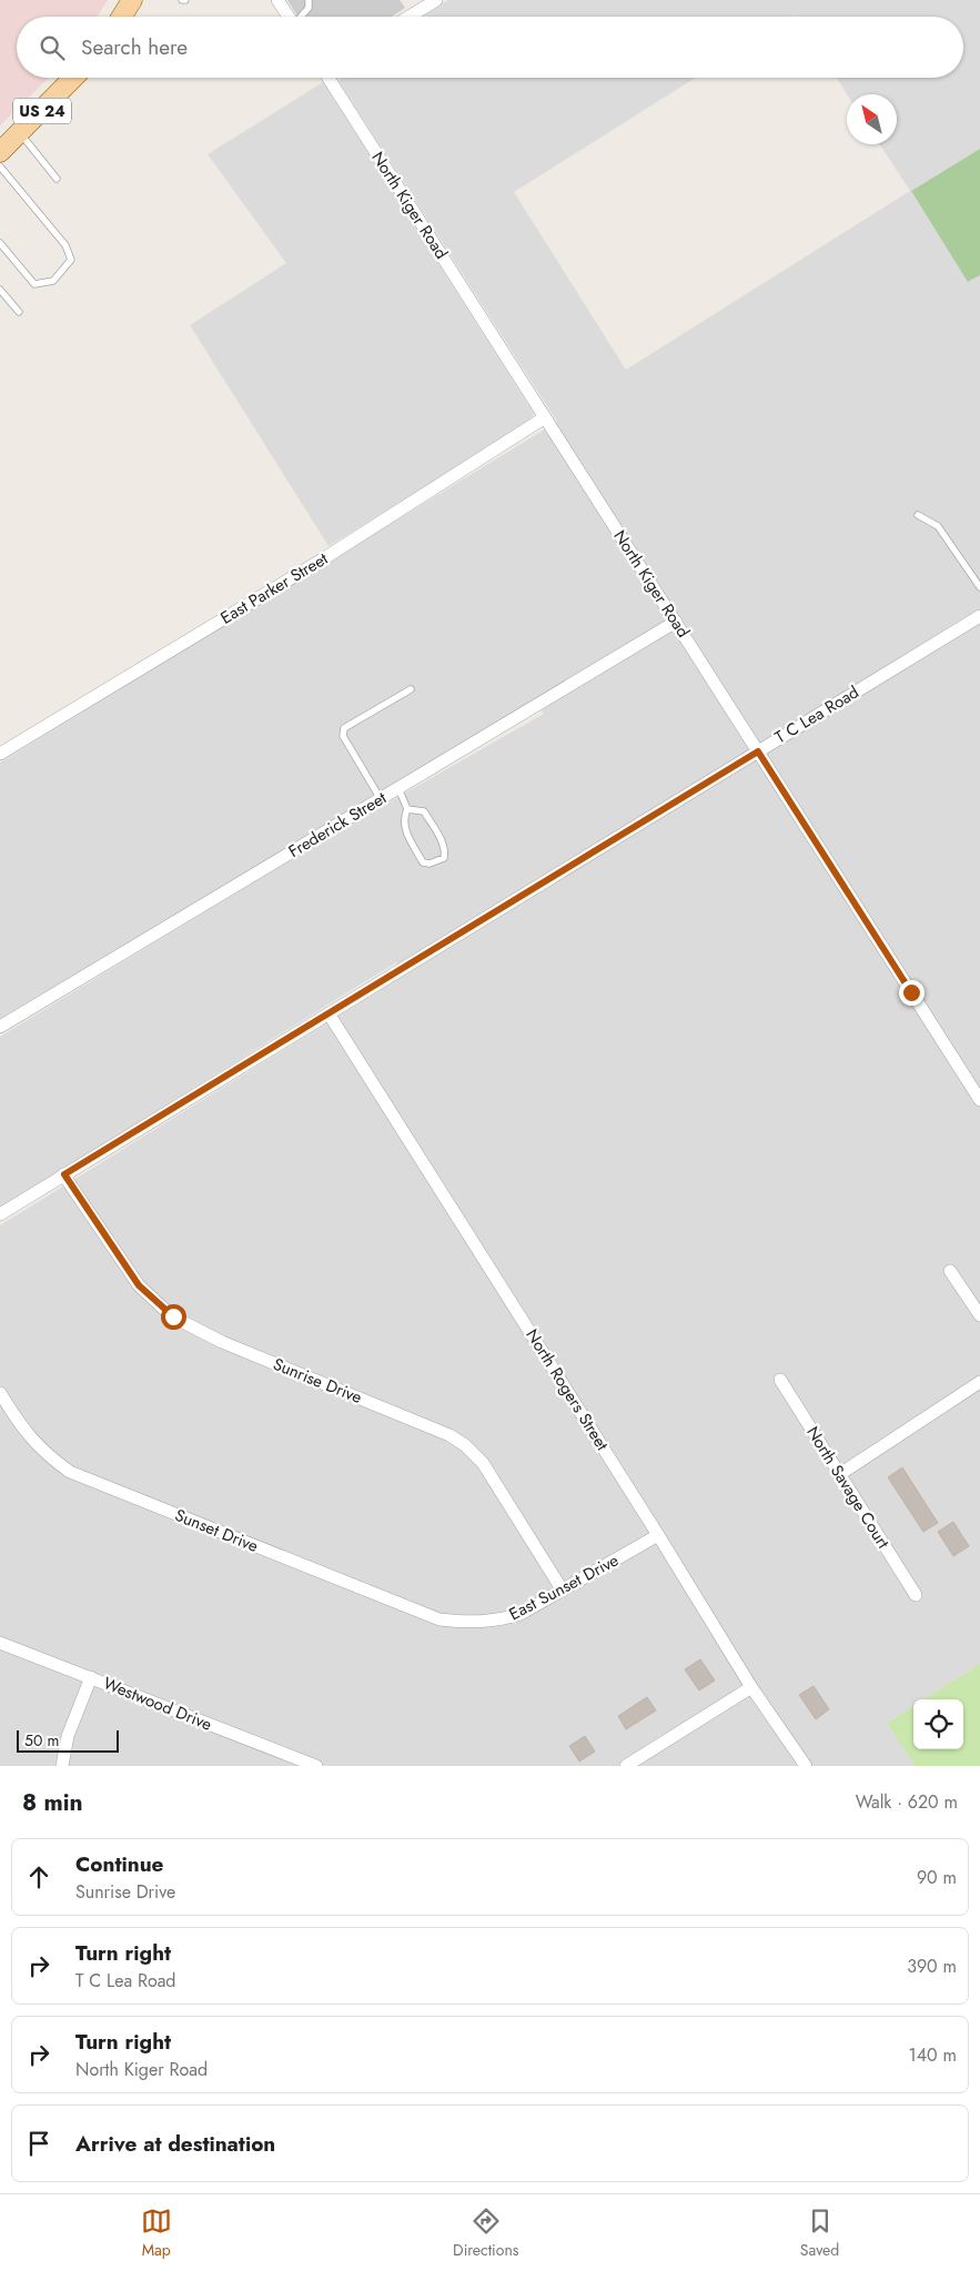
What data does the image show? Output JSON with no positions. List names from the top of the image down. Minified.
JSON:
{"streets":{"main road":["US 24"],"street":["North Kiger Road","East Parker Street","T C Lea Road","Frederick Street","Sunrise Drive","North Rogers Street","North Savage Court","Sunset Drive","East Sunset Drive","Westwood Drive"]},"crossings":[["North Kiger Road","East Parker Street"],["North Kiger Road","T C Lea Road"],["North Kiger Road","Frederick Street"],["T C Lea Road","Sunrise Drive"],["T C Lea Road","North Rogers Street"],["Sunrise Drive","East Sunset Drive"],["North Rogers Street","East Sunset Drive"],["Sunset Drive","East Sunset Drive"]],"scale_bar":"50 m","north":"top left","page":{"search":"Search here","scale":"50 m","heading":["8 min","Walk · 620 m"],"list":[["Continue","Sunrise Drive","90 m"],["Turn right","T C Lea Road","390 m"],["Turn right","North Kiger Road","140 m"],"Arrive at destination"],"nav":["Map","Directions","Saved"]}}
